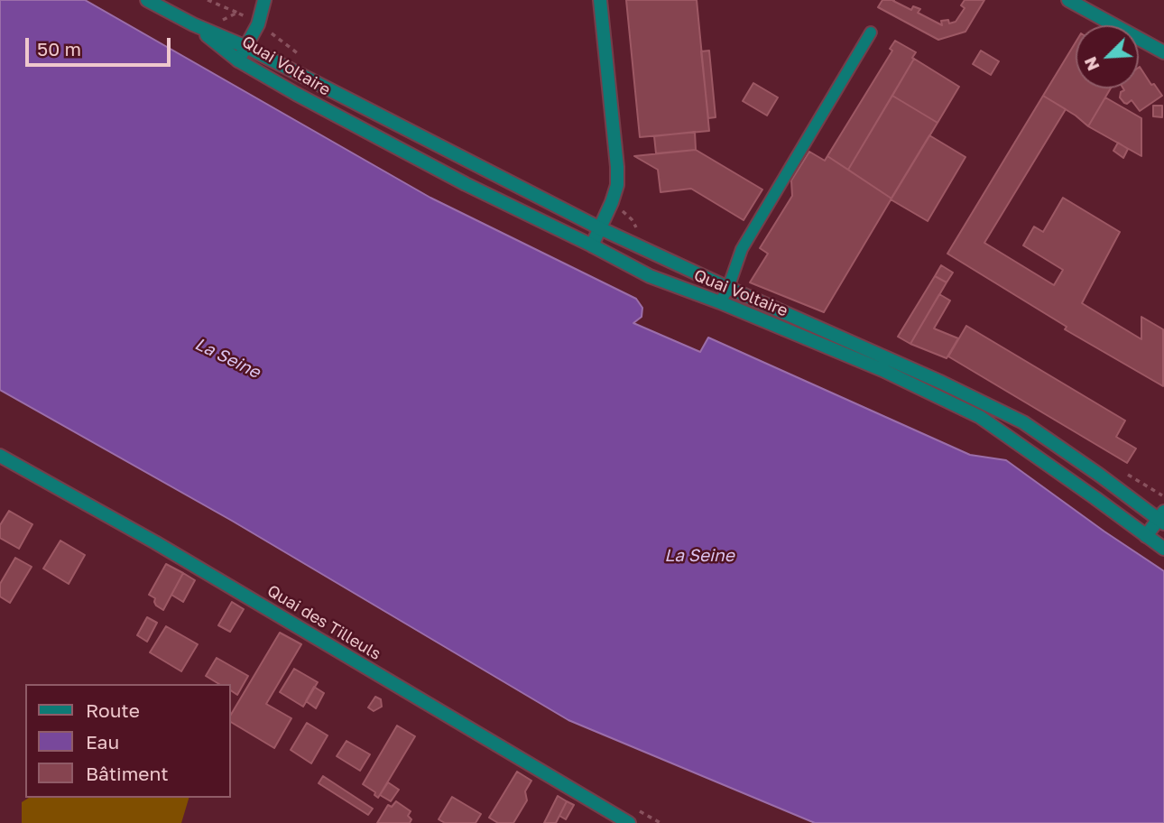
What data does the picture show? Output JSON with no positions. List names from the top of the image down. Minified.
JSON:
{"streets":{"street":["Quai Voltaire","Quai des Tilleuls"]},"water":["La Seine"],"legend":["Route","Eau","Bâtiment"],"scale_bar":"50 m","north":"bottom left"}
